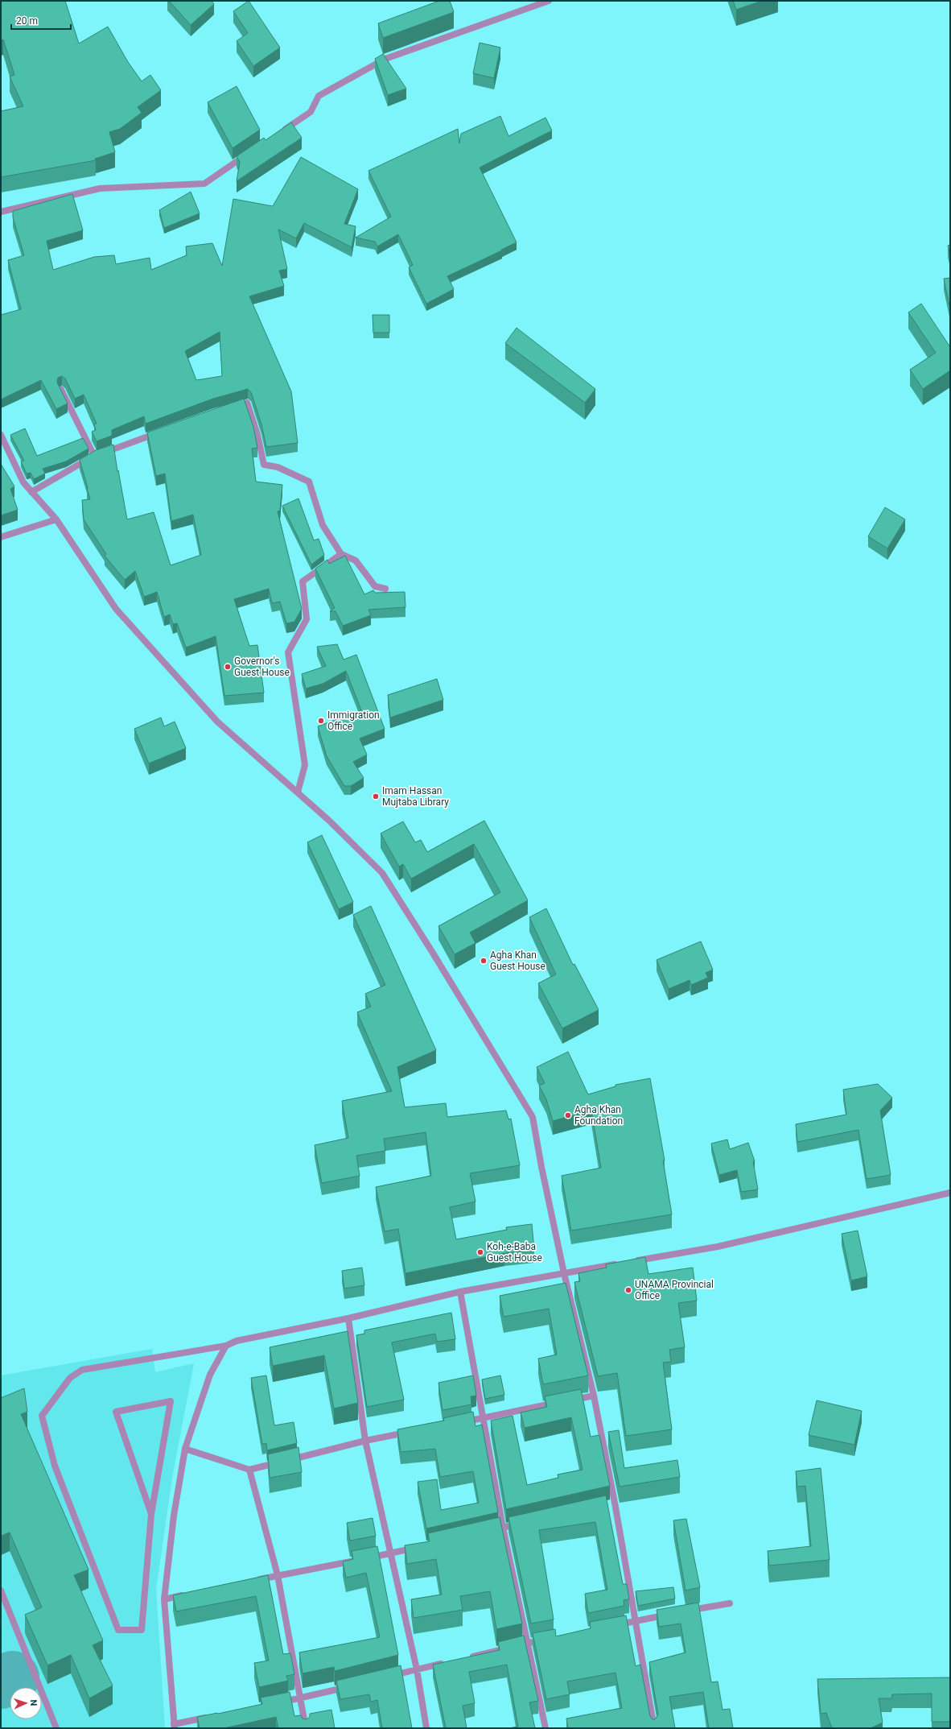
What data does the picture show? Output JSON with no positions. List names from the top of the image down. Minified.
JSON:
{"places":["Governor's Guest House","Immigration Office","Imam Hassan Mujtaba Library","Agha Khan Guest House","Agha Khan Foundation","Koh-e-Baba Guest House","UNAMA Provincial Office"],"scale_bar":"20 m","north":"right"}
